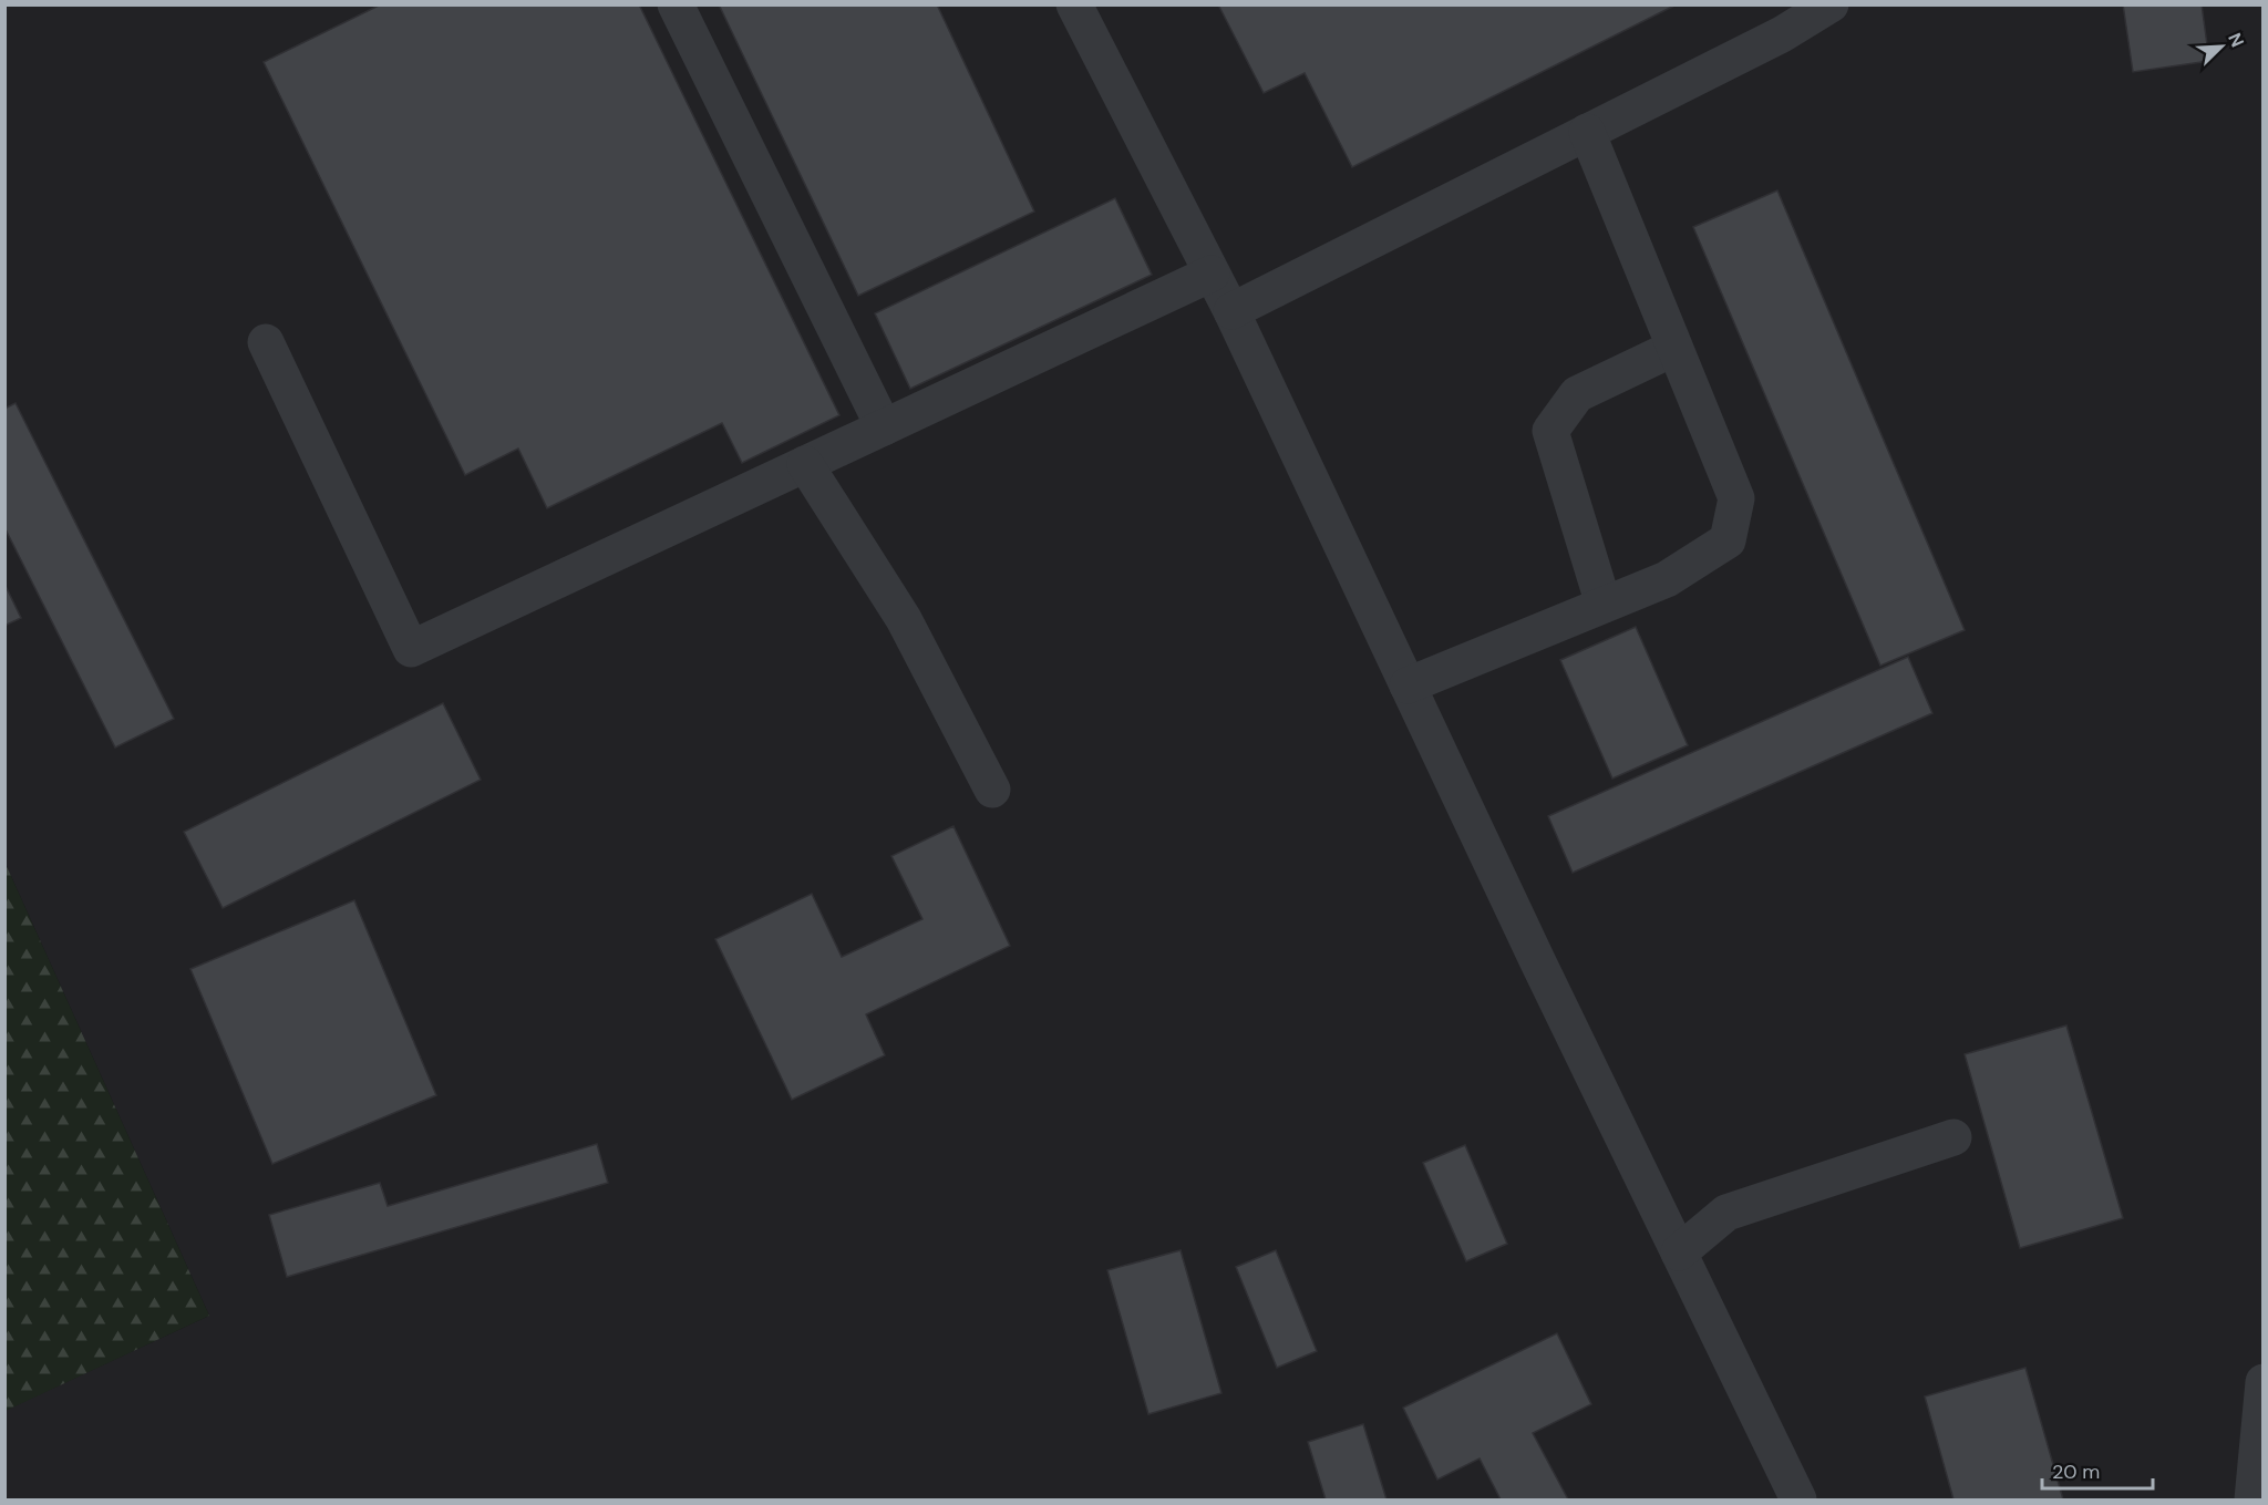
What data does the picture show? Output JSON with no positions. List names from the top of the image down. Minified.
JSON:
{"scale_bar":"20 m","north":"top right"}
